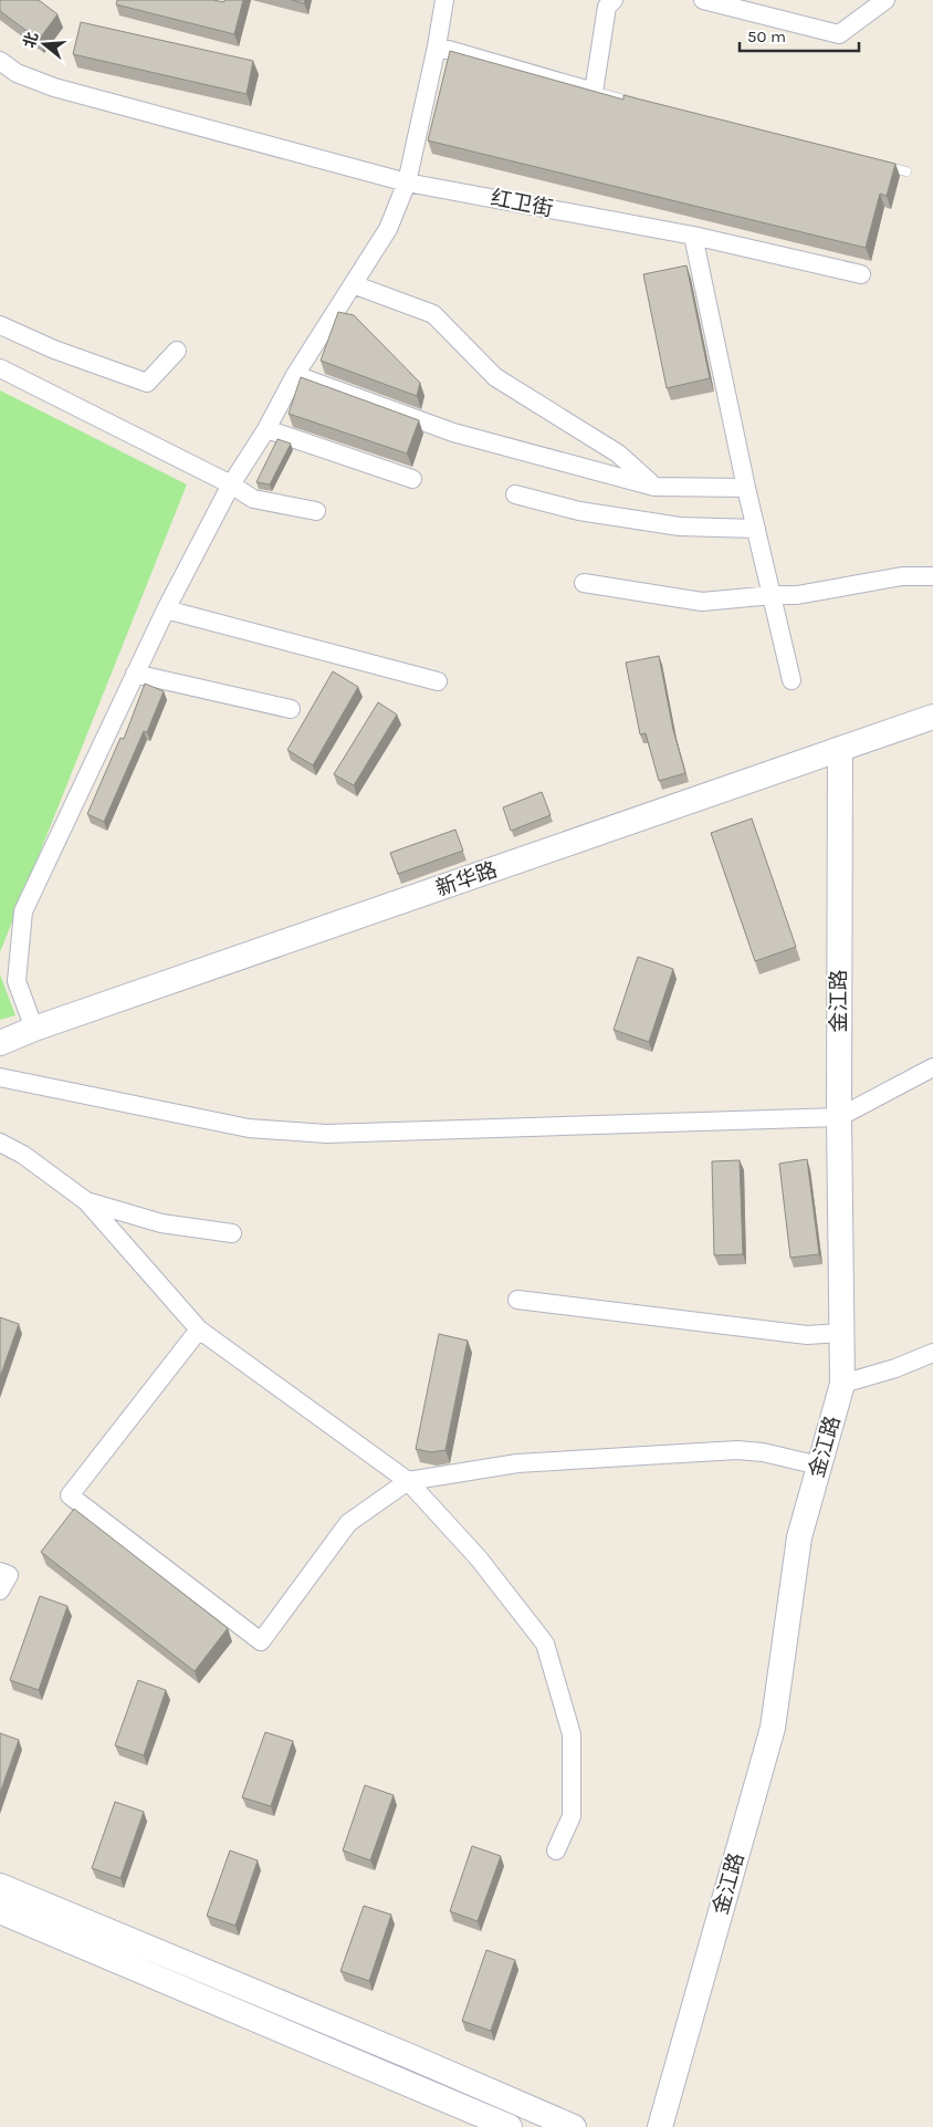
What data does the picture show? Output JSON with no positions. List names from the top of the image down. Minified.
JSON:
{"streets":{"street":["红卫街","新华路","金江路"]},"crossings":[["新华路","金江路"]],"scale_bar":"50 m","north":"left"}
